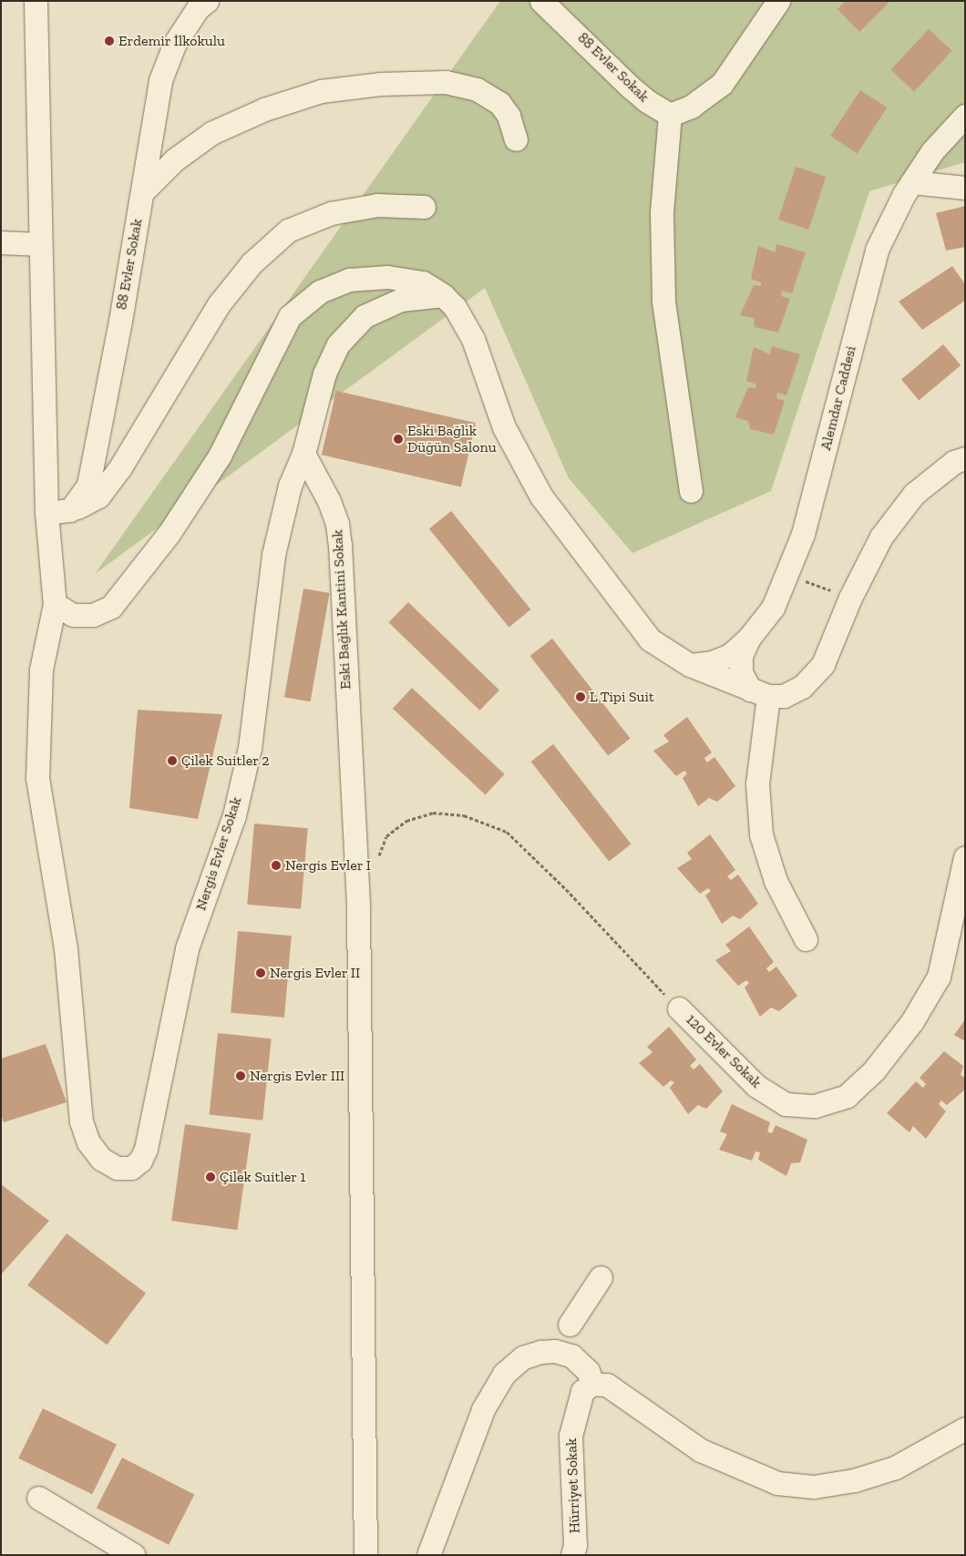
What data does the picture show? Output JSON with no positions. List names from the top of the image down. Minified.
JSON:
{"streets":{"street":["88 Evler Sokak","Alemdar Caddesi","Eski Bağlık Kantini Sokak","Nergis Evler Sokak","120 Evler Sokak","Hürriyet Sokak"]},"crossings":[["Eski Bağlık Kantini Sokak","Nergis Evler Sokak"]],"places":["Erdemir İlkokulu","Eski Bağlık Düğün Salonu","L Tipi Suit","Çilek Suitler 2","Nergis Evler I","Nergis Evler II","Nergis Evler III","Çilek Suitler 1"]}
